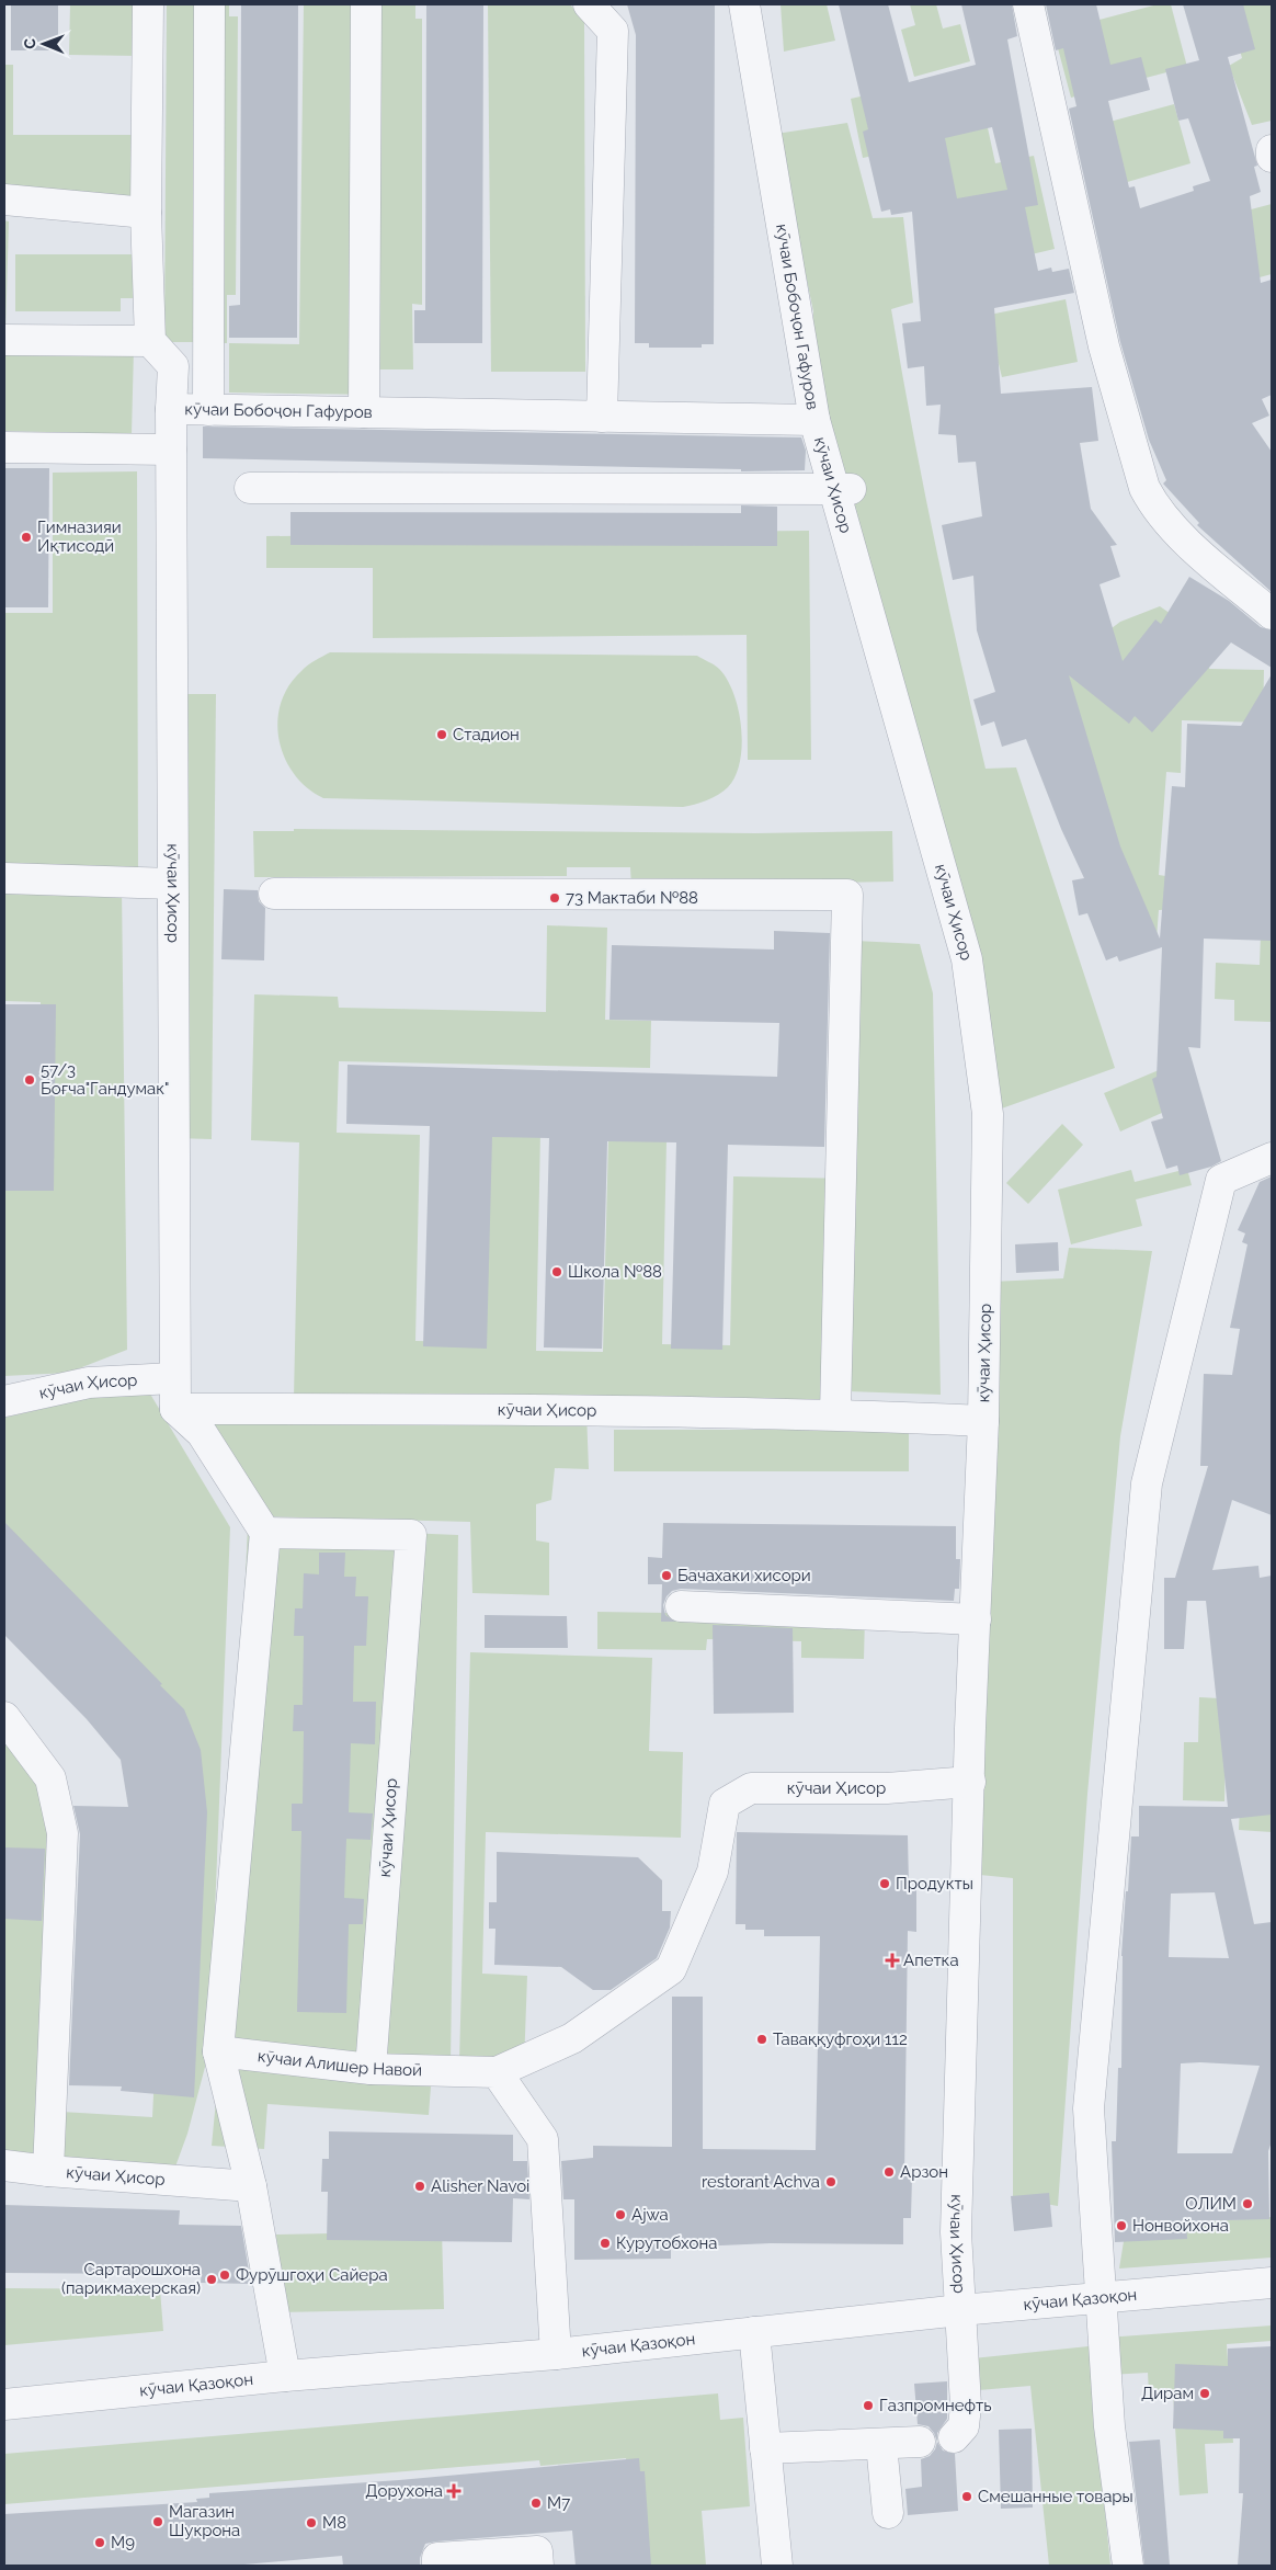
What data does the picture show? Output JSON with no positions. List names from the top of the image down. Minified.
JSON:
{"streets":{"street":["кӯчаи Бобоҷон Гафуров","кӯчаи Ҳисор","кӯчаи Алишер Навоӣ","кӯчаи Қазоқон"]},"crossings":[["кӯчаи Бобоҷон Гафуров","кӯчаи Ҳисор"],["кӯчаи Ҳисор","кӯчаи Алишер Навоӣ"],["кӯчаи Ҳисор","кӯчаи Қазоқон"]],"places":{"other":["Гимназияи Иқтисодӣ","Стадион","73 Мактаби №88","57/3 Боғча\"Гандумак\"","Школа №88","Бачахаки хисори","Продукты","Таваққуфгоҳи 112","Арзон","restorant Achva","Alisher Navoi","ОЛИМ","Ajwa","Нонвойхона","Курутобхона","Фурӯшгоҳи Сайера","Сартарошхона (парикмахерская)","Дирам","Газпромнефть","Смешанные товары","М7","Магазин Шукрона","М8","М9"],"health":["Апетка","Дорухона"]},"north":"left"}
